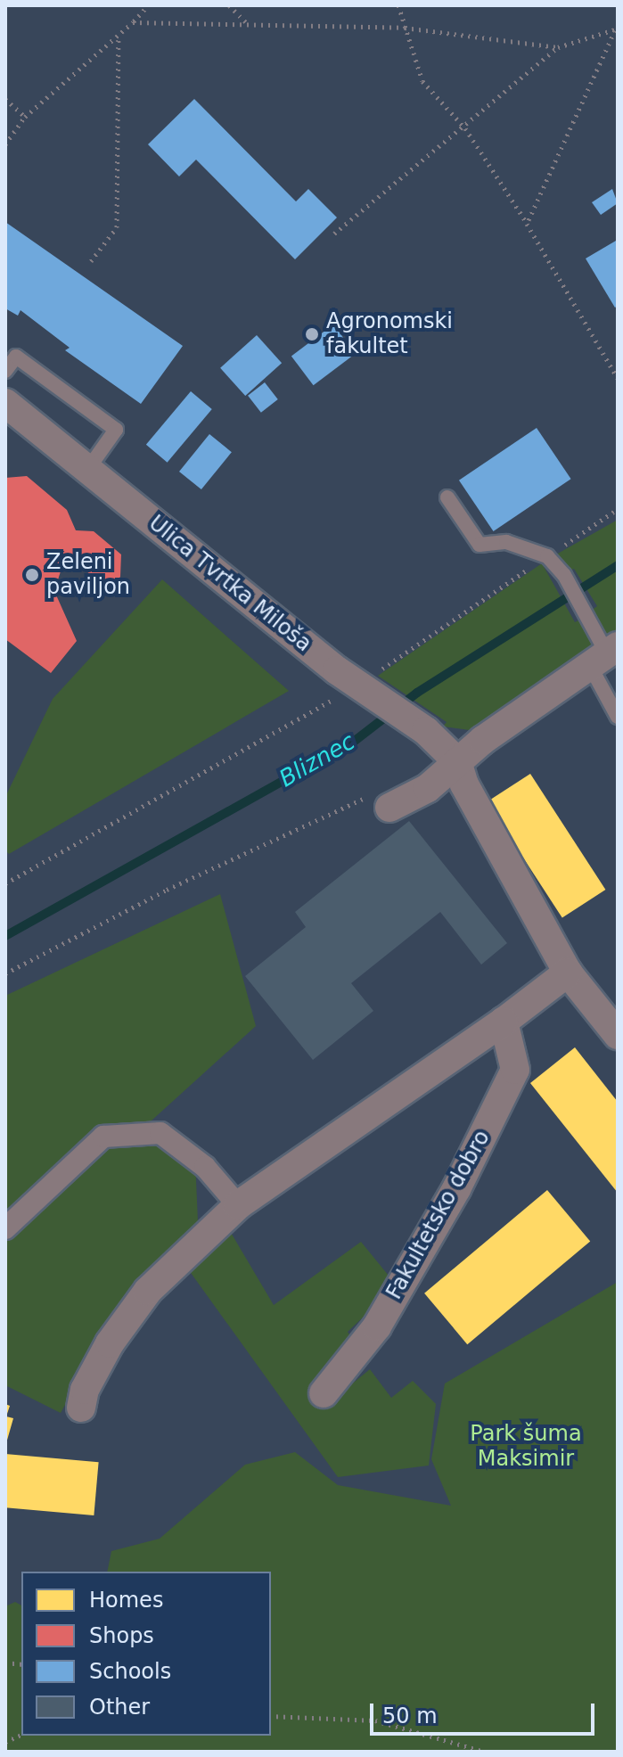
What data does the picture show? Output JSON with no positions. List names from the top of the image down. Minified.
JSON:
{"streets":{"street":["Ulica Tvrtka Miloša","Fakultetsko dobro"]},"water":["Bliznec"],"parks":["Park šuma Maksimir"],"places":["Agronomski fakultet","Zeleni paviljon"],"legend":["Homes","Shops","Schools","Other"],"scale_bar":"50 m"}
